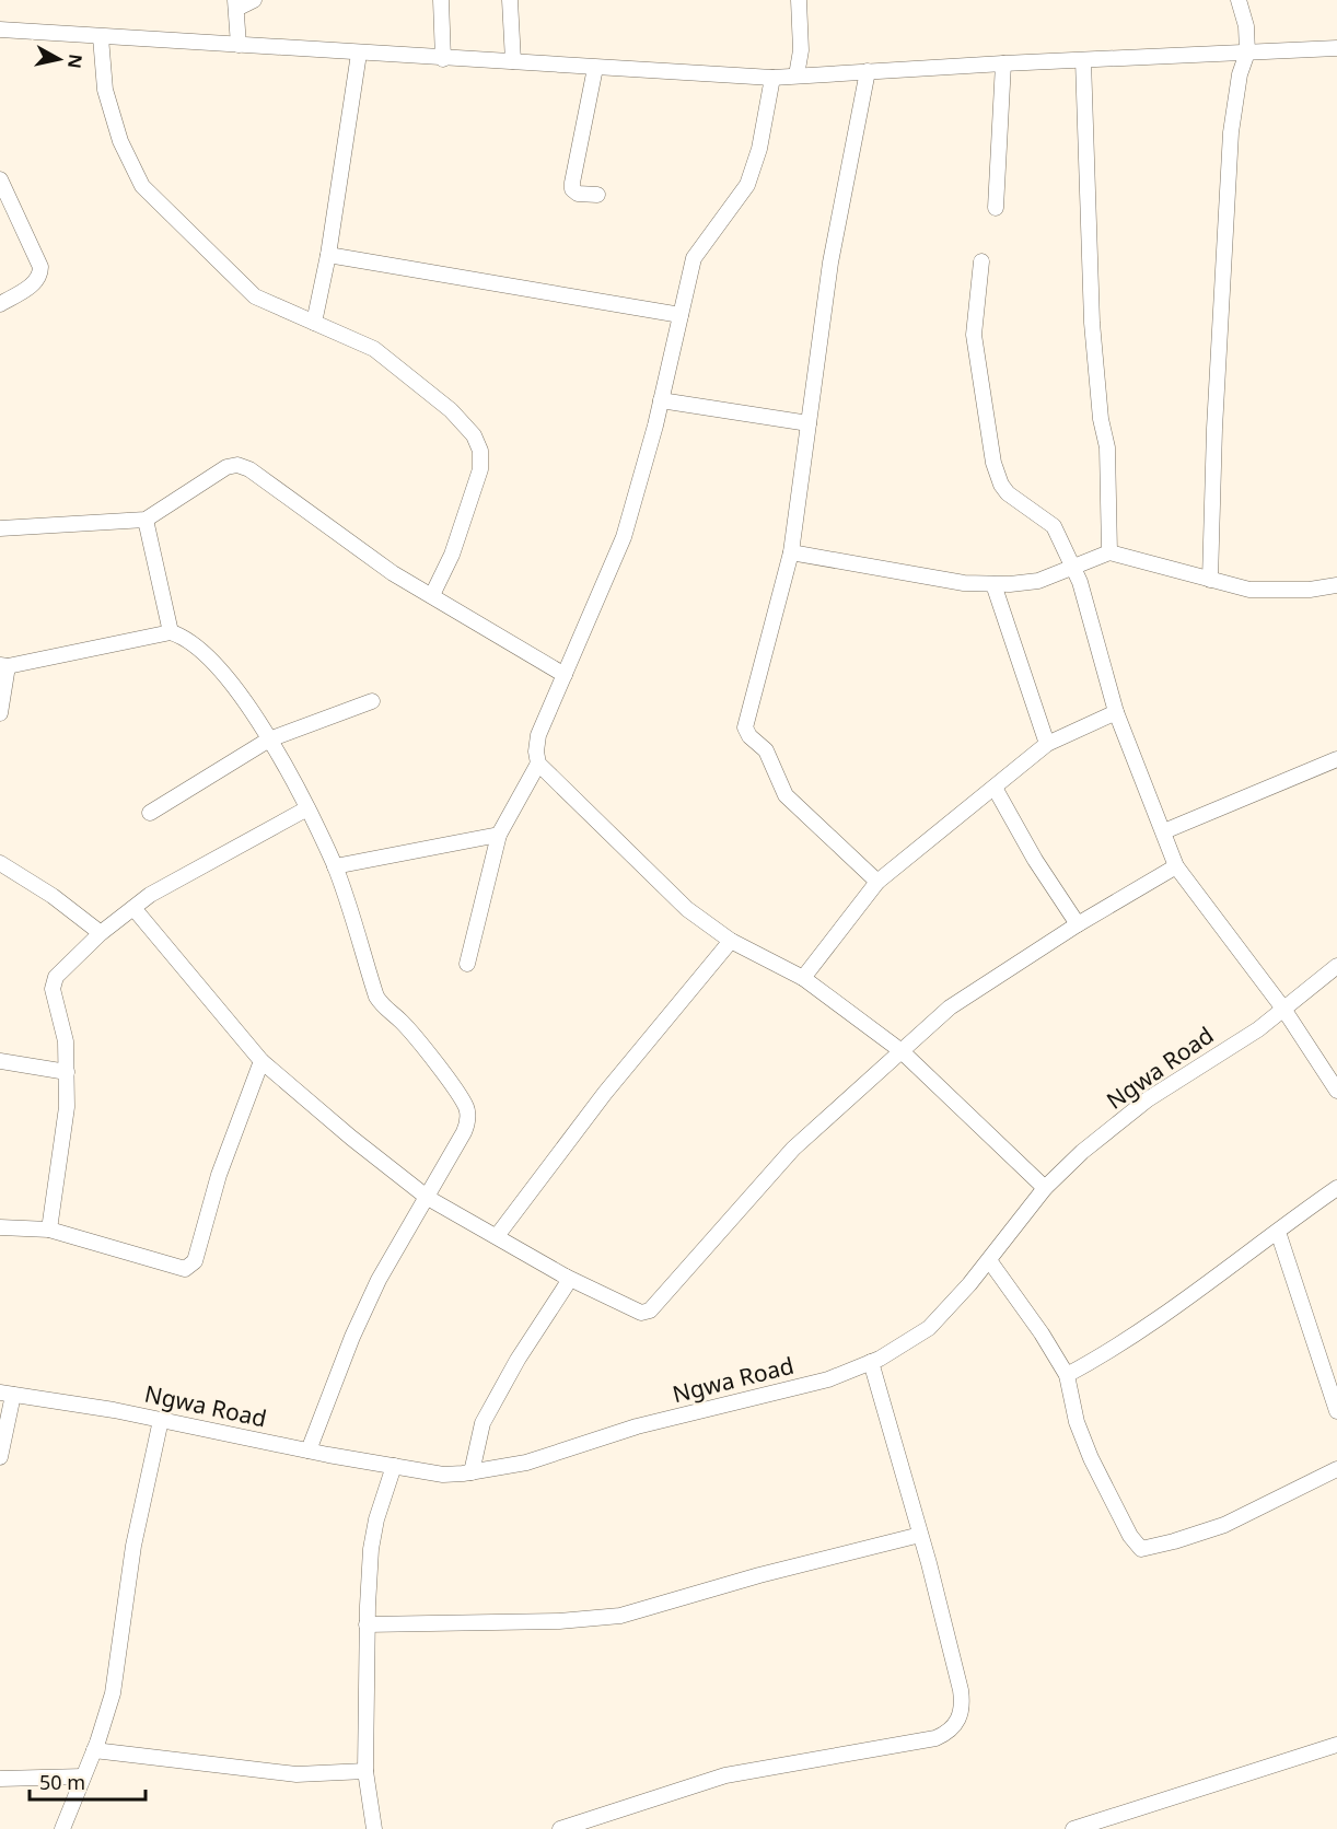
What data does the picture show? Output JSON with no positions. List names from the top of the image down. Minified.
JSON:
{"streets":{"street":["Ngwa Road"]},"scale_bar":"50 m","north":"right"}
